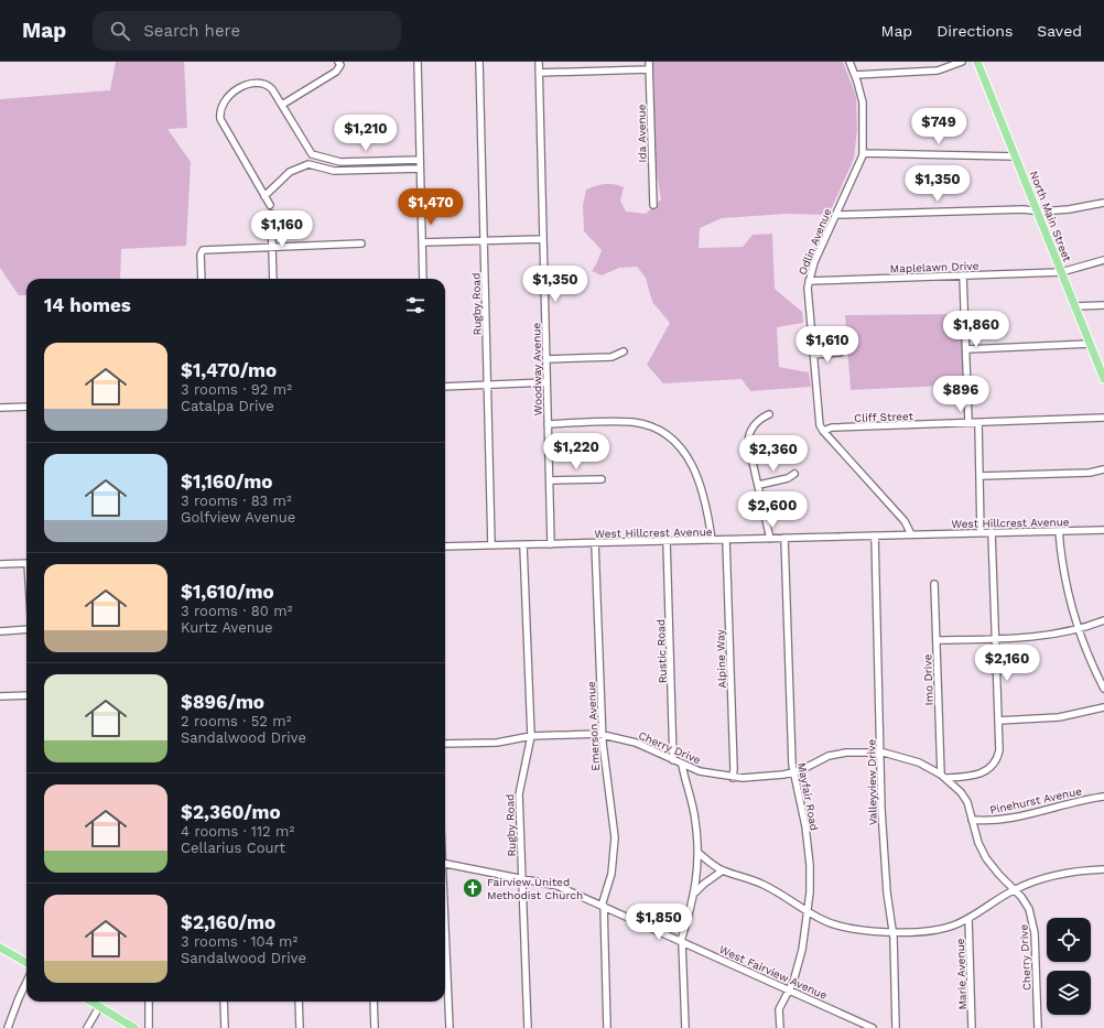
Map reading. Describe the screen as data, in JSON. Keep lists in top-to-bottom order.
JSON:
{
  "streets": {
    "main road": ["North Main Street"],
    "street": [
      "Ida Avenue",
      "Odlin Avenue",
      "Maplelawn Drive",
      "Rugby Road",
      "Woodway Avenue",
      "Cliff Street",
      "West Hillcrest Avenue",
      "Rustic Road",
      "Alpine Way",
      "Imo Drive",
      "Emerson Avenue",
      "Cherry Drive",
      "Valleyview Drive",
      "Mayfair Road",
      "Pinehurst Avenue",
      "West Fairview Avenue",
      "Marie Avenue"
    ]
  },
  "crossings": [
    ["North Main Street", "Maplelawn Drive"],
    ["Odlin Avenue", "Maplelawn Drive"],
    ["Odlin Avenue", "Cliff Street"],
    ["Odlin Avenue", "West Hillcrest Avenue"],
    ["Rugby Road", "West Hillcrest Avenue"],
    ["Rugby Road", "Cherry Drive"],
    ["Rugby Road", "West Fairview Avenue"],
    ["Woodway Avenue", "West Hillcrest Avenue"],
    ["West Hillcrest Avenue", "Rustic Road"],
    ["West Hillcrest Avenue", "Alpine Way"],
    ["West Hillcrest Avenue", "Emerson Avenue"],
    ["West Hillcrest Avenue", "Valleyview Drive"],
    ["West Hillcrest Avenue", "Mayfair Road"],
    ["Rustic Road", "Cherry Drive"],
    ["Alpine Way", "Cherry Drive"],
    ["Imo Drive", "Cherry Drive"],
    ["Emerson Avenue", "Cherry Drive"],
    ["Emerson Avenue", "West Fairview Avenue"],
    ["Cherry Drive", "Valleyview Drive"],
    ["Cherry Drive", "Mayfair Road"],
    ["Cherry Drive", "Pinehurst Avenue"],
    ["Mayfair Road", "West Fairview Avenue"]
  ],
  "places": {
    "church": ["Fairview United Methodist Church"]
  },
  "page": {
    "header": "Map",
    "search": "Search here",
    "nav": ["Map", "Directions", "Saved"],
    "price": [
      "$749",
      "$1,210",
      "$1,350",
      "$1,470",
      "$1,160",
      "$1,350",
      "$1,860",
      "$1,610",
      "$896",
      "$1,220",
      "$2,360",
      "$2,600",
      "$2,160",
      "$1,850"
    ],
    "heading": "14 homes",
    "list": [
      {
        "name": "$1,470/mo",
        "note": "3 rooms · 92 m² · Catalpa Drive"
      },
      {
        "name": "$1,160/mo",
        "note": "3 rooms · 83 m² · Golfview Avenue"
      },
      {
        "name": "$1,610/mo",
        "note": "3 rooms · 80 m² · Kurtz Avenue"
      },
      {
        "name": "$896/mo",
        "note": "2 rooms · 52 m² · Sandalwood Drive"
      },
      {
        "name": "$2,360/mo",
        "note": "4 rooms · 112 m² · Cellarius Court"
      },
      {
        "name": "$2,160/mo",
        "note": "3 rooms · 104 m² · Sandalwood Drive"
      }
    ]
  }
}
